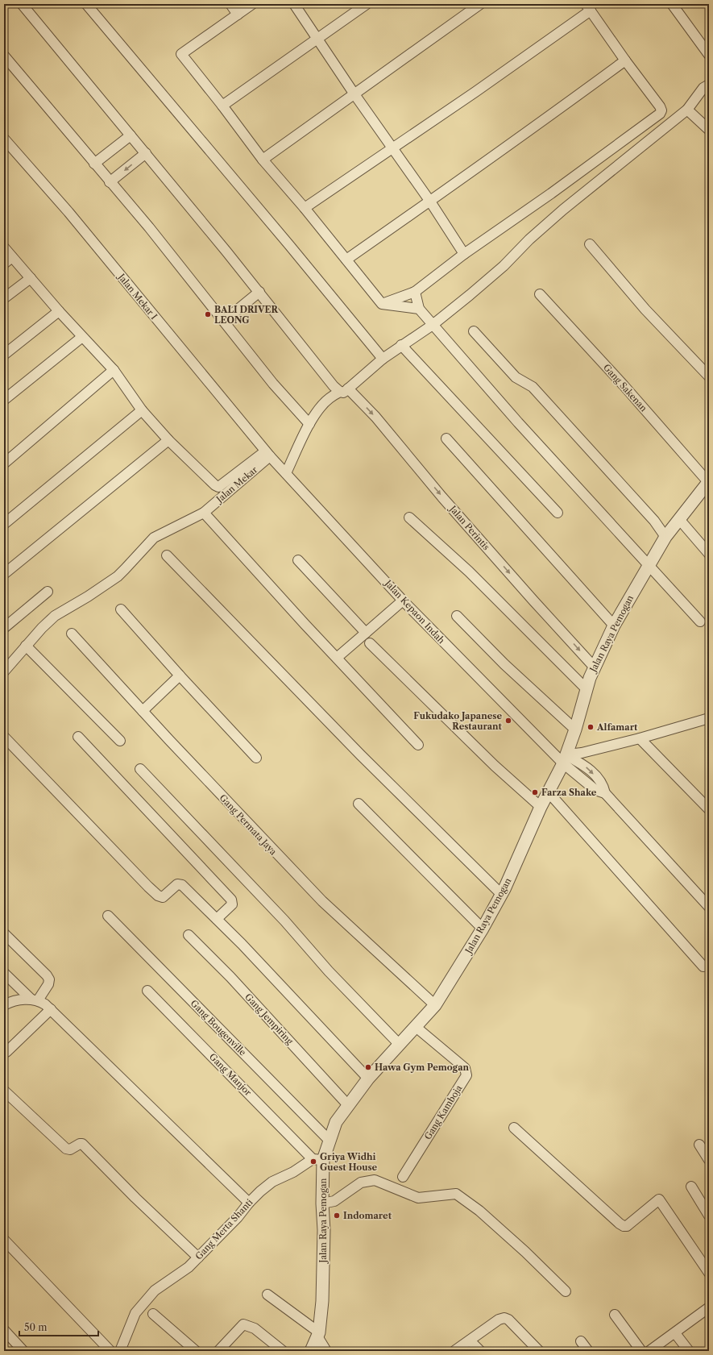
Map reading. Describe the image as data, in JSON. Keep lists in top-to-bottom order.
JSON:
{
  "streets": {
    "street": [
      "Jalan Mekar I",
      "Gang Sakenan",
      "Jalan Mekar",
      "Jalan Perintis",
      "Jalan Kepaon Indah",
      "Jalan Raya Pemogan",
      "Gang Permata Jaya",
      "Gang Jempiring",
      "Gang Bougenville",
      "Gang Manjor",
      "Gang Kamboja",
      "Gang Merta Shanti"
    ]
  },
  "crossings": [
    ["Jalan Mekar I", "Jalan Mekar"],
    ["Jalan Mekar I", "Jalan Kepaon Indah"],
    ["Gang Sakenan", "Jalan Raya Pemogan"],
    ["Jalan Mekar", "Jalan Kepaon Indah"],
    ["Jalan Perintis", "Jalan Raya Pemogan"],
    ["Jalan Kepaon Indah", "Jalan Raya Pemogan"],
    ["Jalan Raya Pemogan", "Gang Permata Jaya"],
    ["Jalan Raya Pemogan", "Gang Jempiring"],
    ["Jalan Raya Pemogan", "Gang Bougenville"],
    ["Jalan Raya Pemogan", "Gang Manjor"],
    ["Jalan Raya Pemogan", "Gang Kamboja"],
    ["Jalan Raya Pemogan", "Gang Merta Shanti"],
    ["Gang Manjor", "Gang Merta Shanti"]
  ],
  "places": [
    "BALI DRIVER LEONG",
    "Fukudako Japanese Restaurant",
    "Alfamart",
    "Farza Shake",
    "Hawa Gym Pemogan",
    "Griya Widhi Guest House",
    "Indomaret"
  ],
  "scale_bar": "50 m"
}
